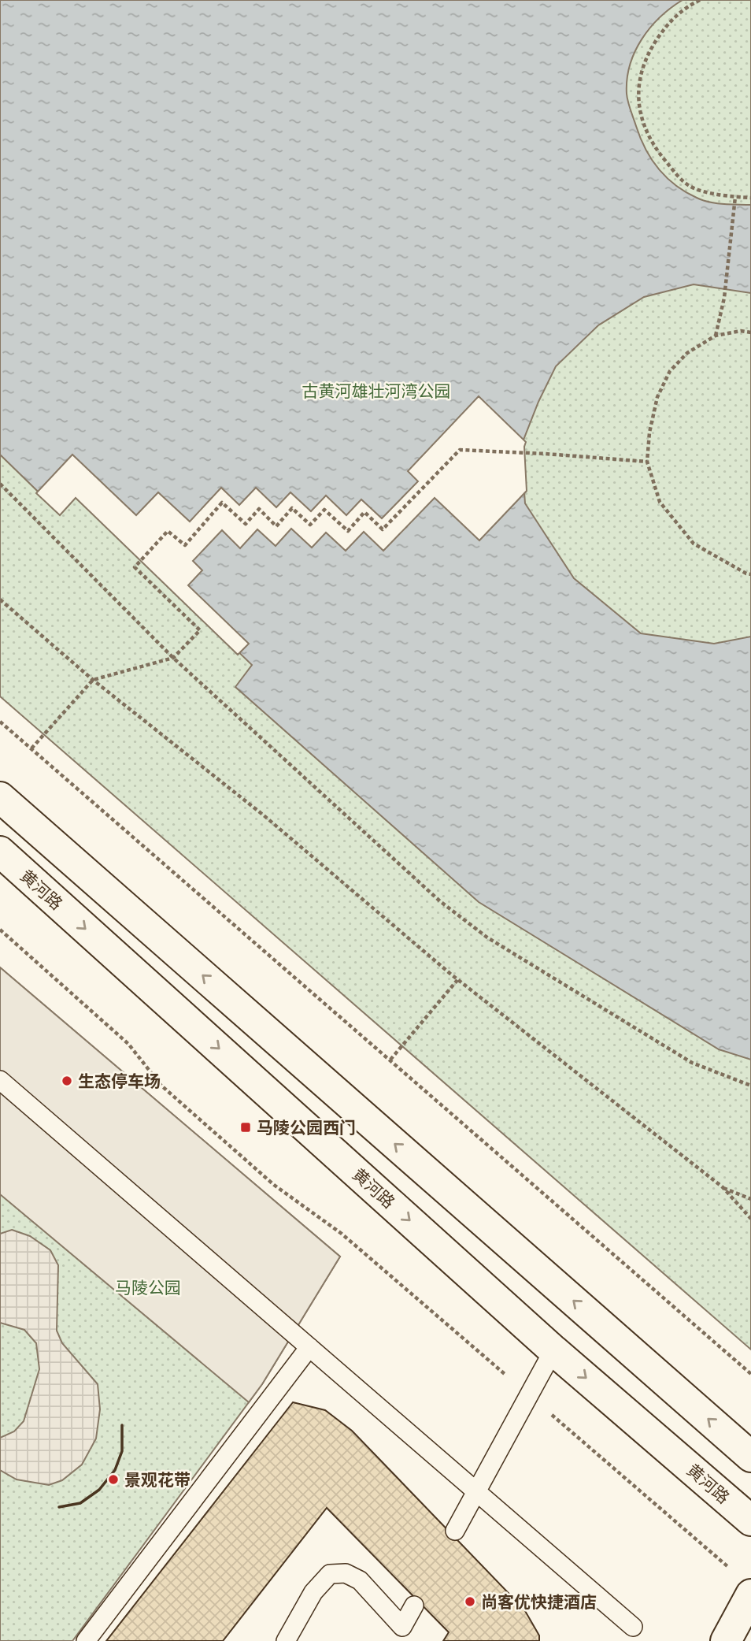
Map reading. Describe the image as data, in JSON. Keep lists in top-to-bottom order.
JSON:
{
  "streets": {
    "main road": ["黄河路"]
  },
  "parks": ["古黄河雄壮河湾公园", "马陵公园"],
  "places": {
    "other": ["生态停车场", "景观花带", "尚客优快捷酒店"],
    "transit": ["马陵公园西门"]
  }
}
